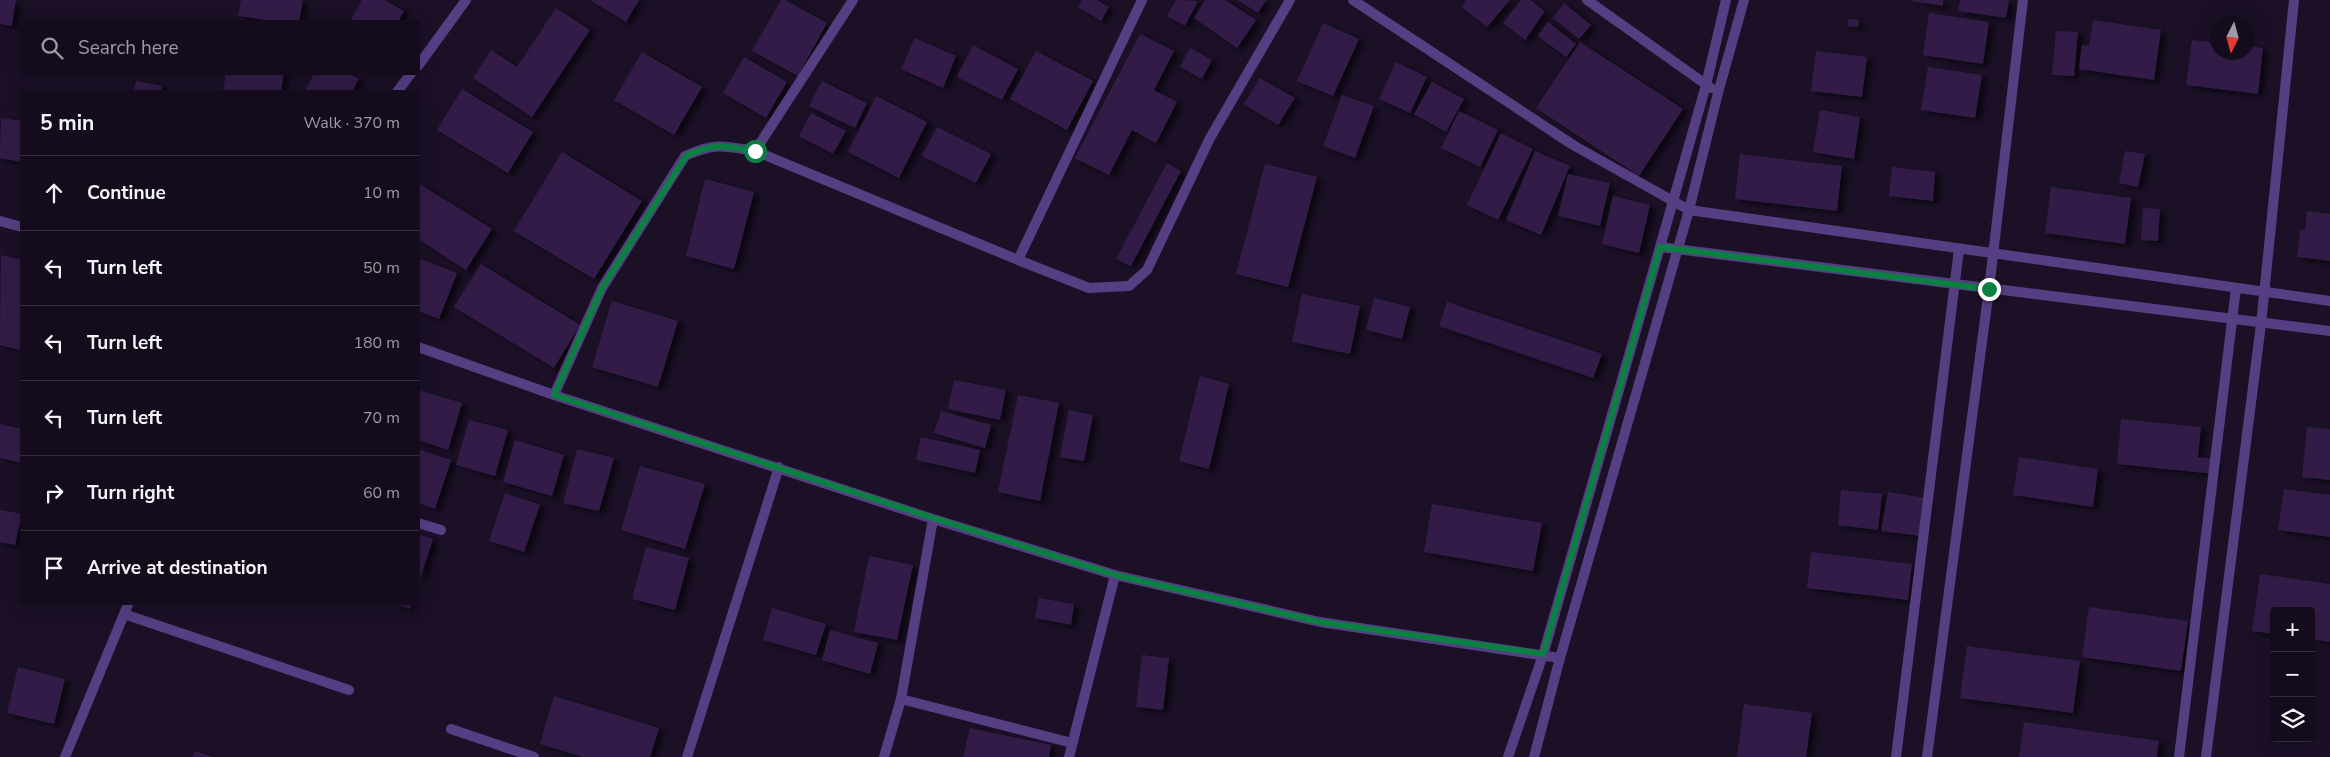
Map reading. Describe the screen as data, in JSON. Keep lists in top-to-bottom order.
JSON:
{
  "north": "bottom",
  "page": {
    "search": "Search here",
    "heading": ["5 min", "Walk · 370 m"],
    "list": [
      ["Continue", "10 m"],
      ["Turn left", "50 m"],
      ["Turn left", "180 m"],
      ["Turn left", "70 m"],
      ["Turn right", "60 m"],
      "Arrive at destination"
    ],
    "map_buttons": ["+", "−"]
  }
}
